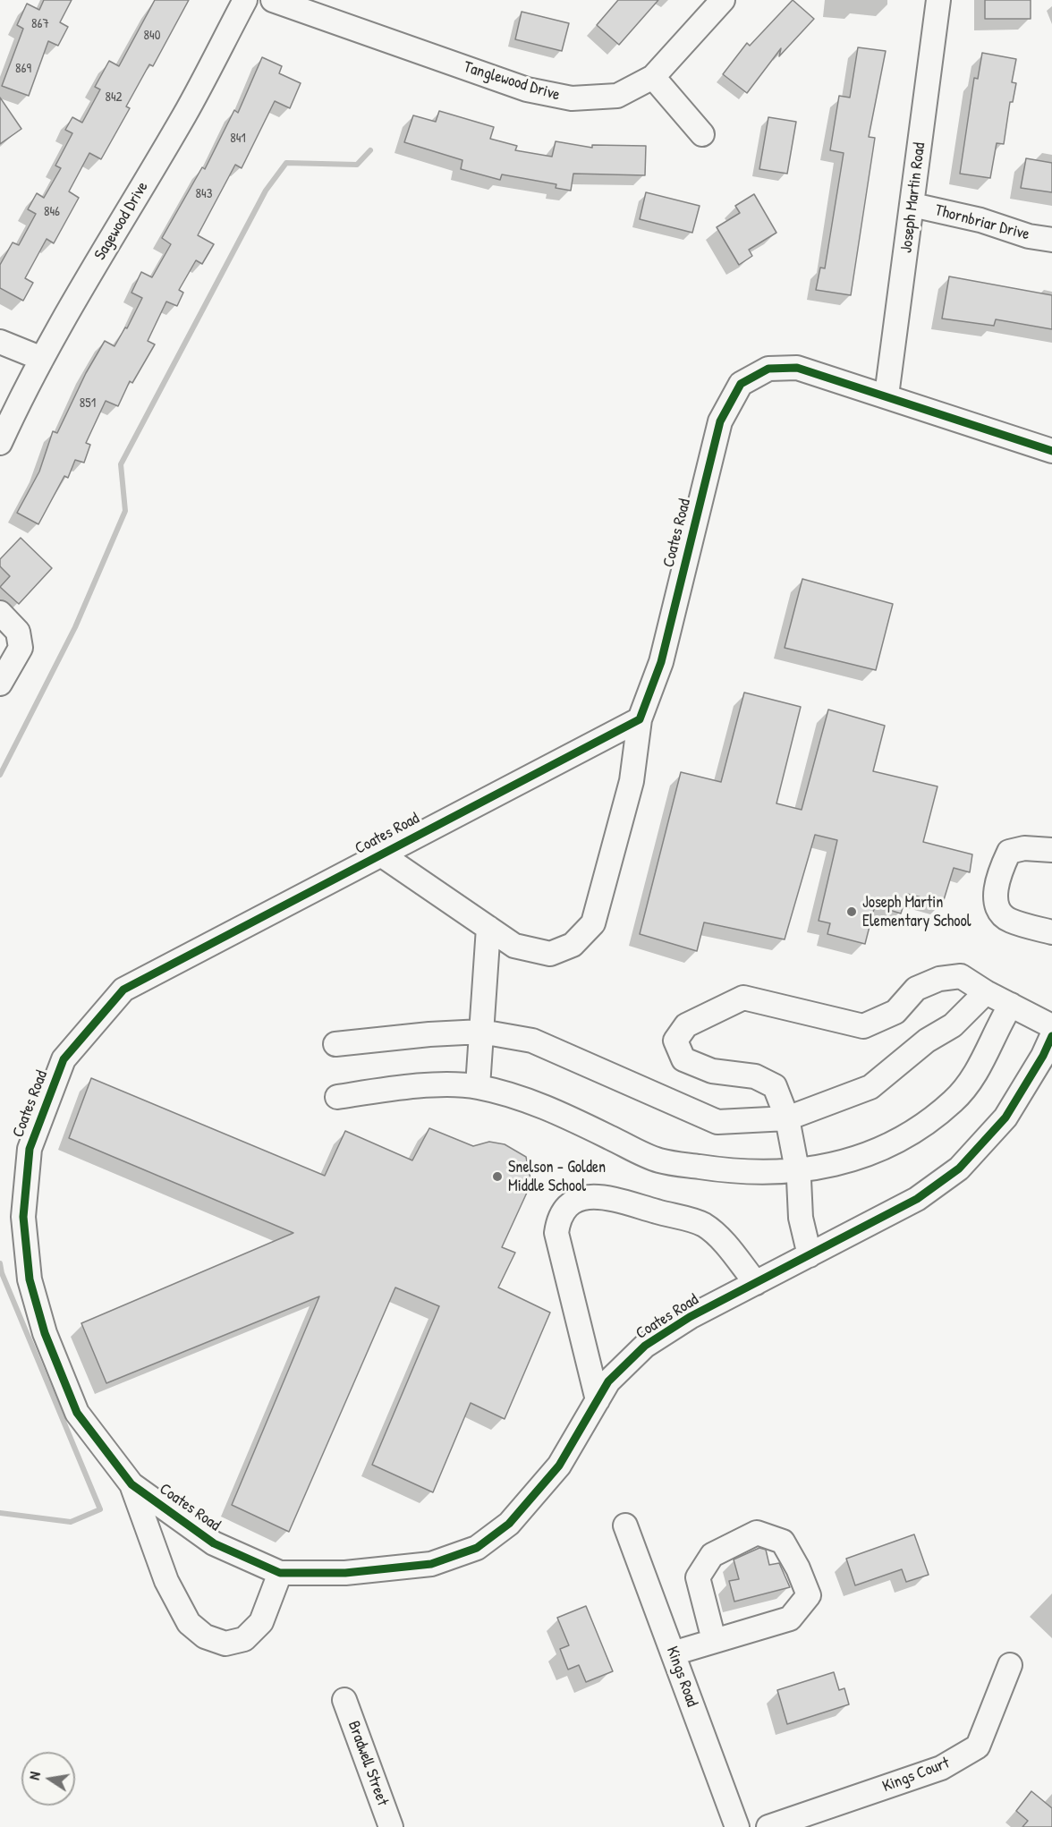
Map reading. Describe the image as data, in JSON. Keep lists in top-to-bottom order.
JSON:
{
  "streets": {
    "street": [
      "Tanglewood Drive",
      "Joseph Martin Road",
      "Sagewood Drive",
      "Thornbriar Drive",
      "Coates Road",
      "Kings Road",
      "Bradwell Street",
      "Kings Court"
    ]
  },
  "crossings": [
    ["Joseph Martin Road", "Thornbriar Drive"],
    ["Joseph Martin Road", "Coates Road"]
  ],
  "places": ["Joseph Martin Elementary School", "Snelson - Golden Middle School"],
  "house_numbers": [
    "867",
    "840",
    "869",
    "842",
    "841",
    "843",
    "846",
    "851"
  ],
  "north": "left"
}
